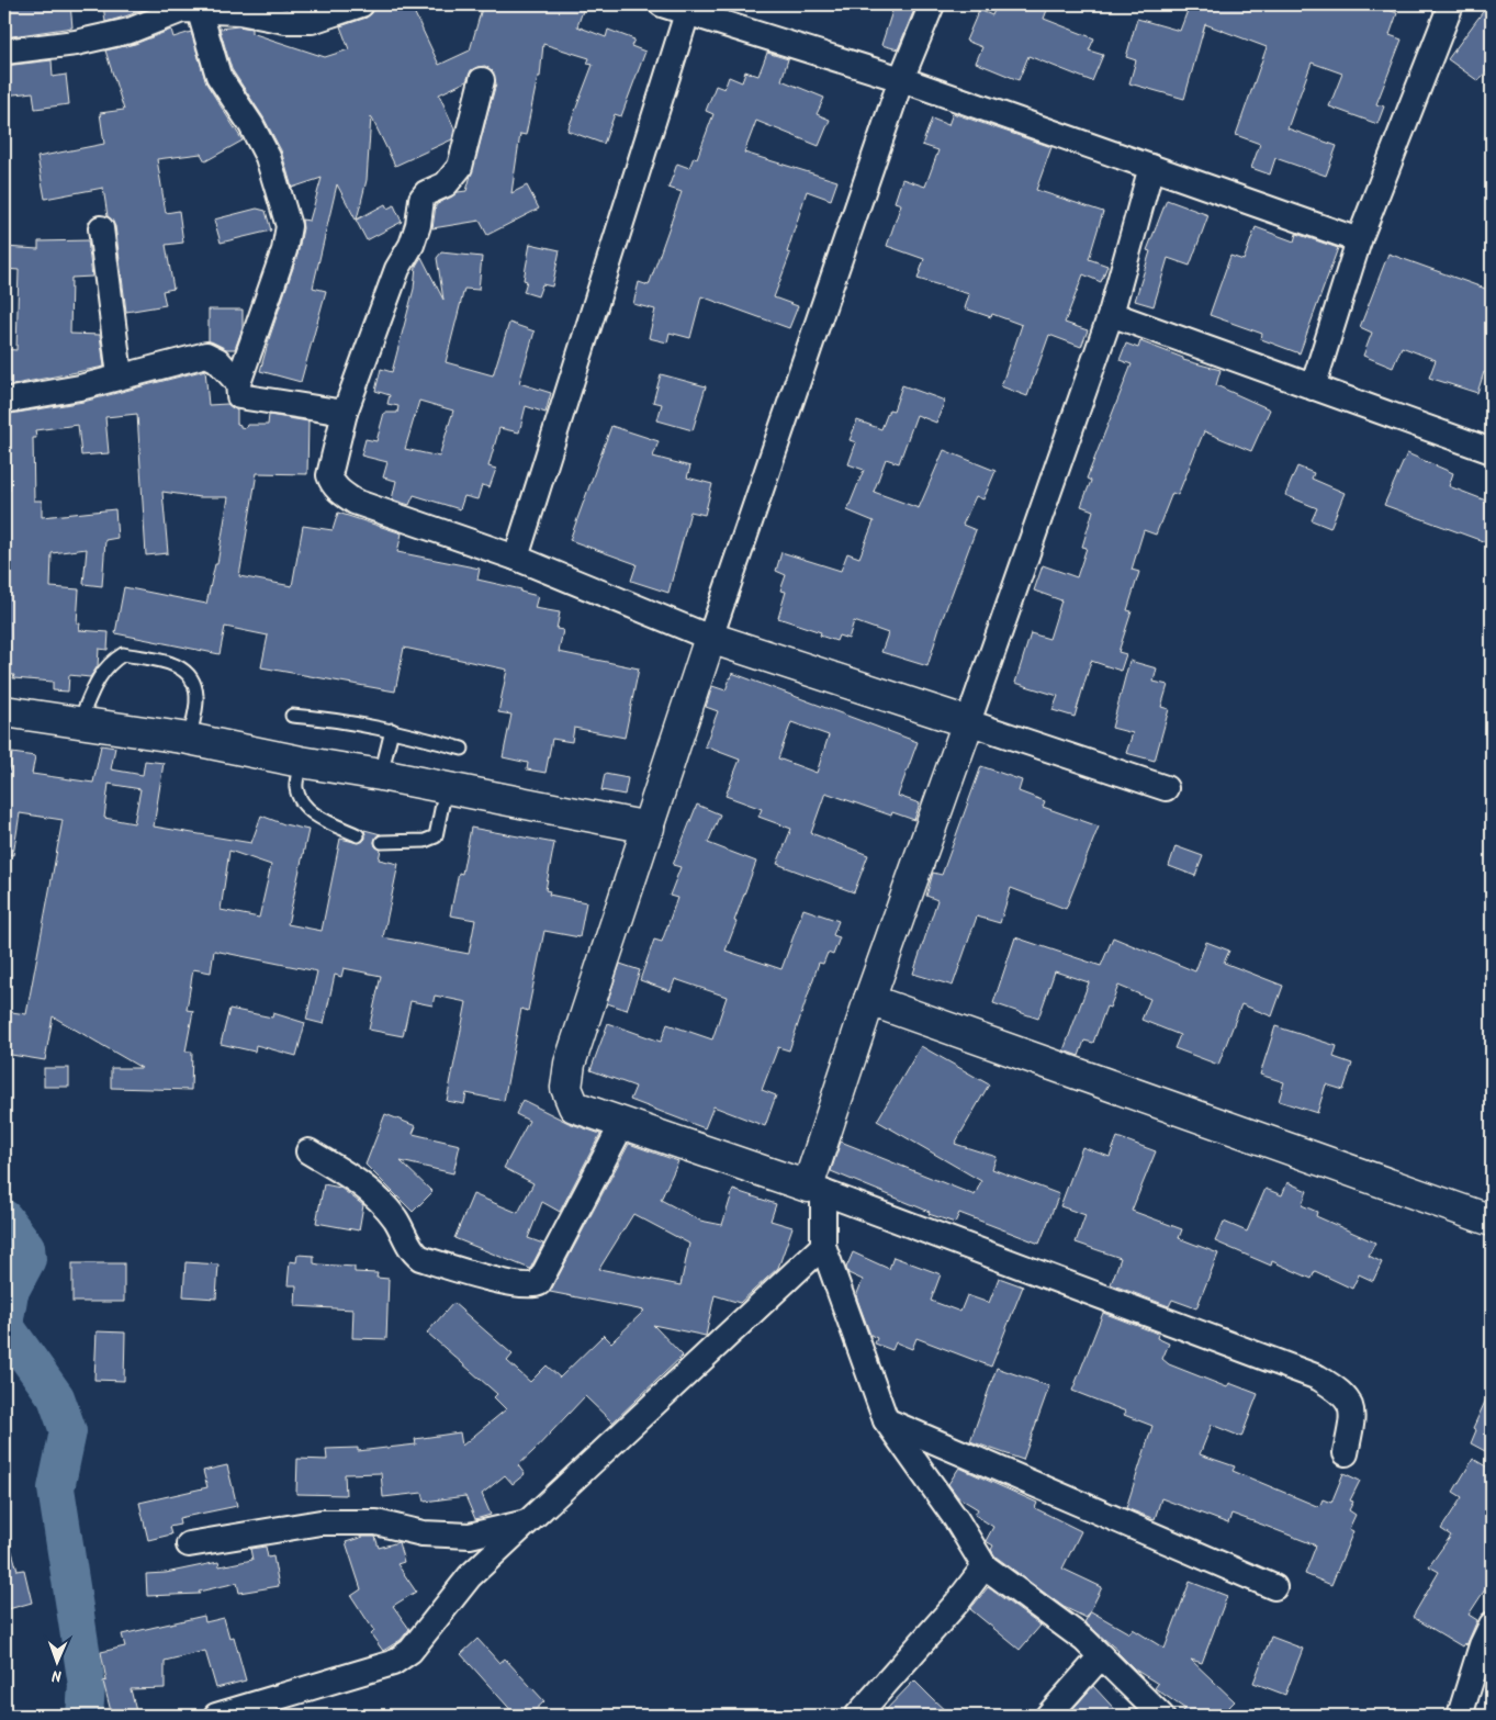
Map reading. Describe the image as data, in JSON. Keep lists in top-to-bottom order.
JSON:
{
  "north": "bottom"
}
